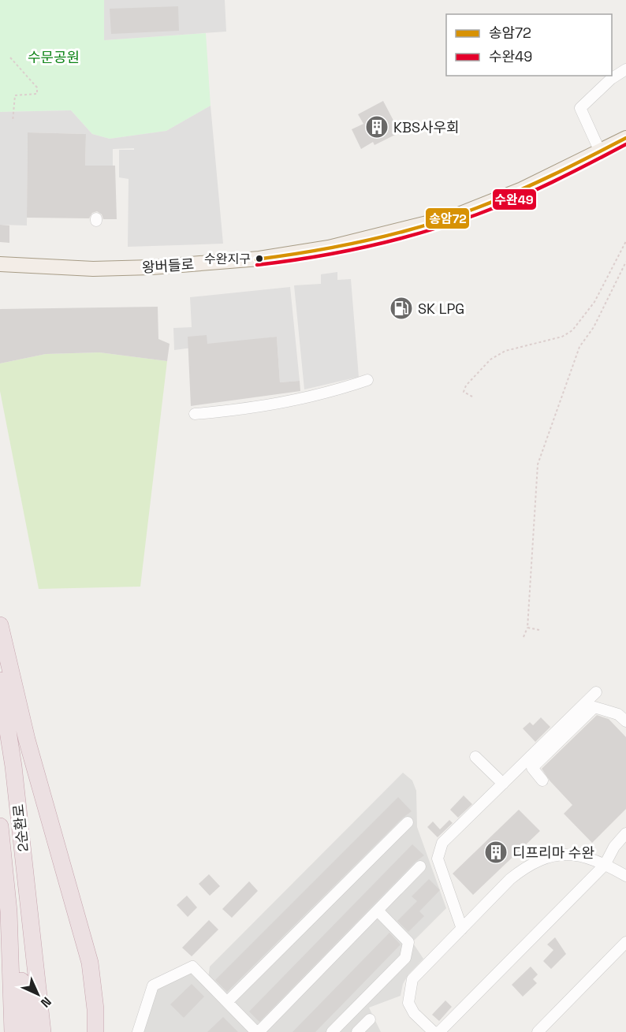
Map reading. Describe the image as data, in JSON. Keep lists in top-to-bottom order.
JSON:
{
  "streets": {
    "highway": ["2순환로"],
    "main road": ["왕버들로"]
  },
  "parks": ["수문공원"],
  "places": {
    "building": ["KBS사우회", "디프리마 수완"],
    "other": ["수완지구"],
    "fuel station": ["SK LPG"]
  },
  "lines": ["transit line 송암72", "transit line 수완49"],
  "legend": ["송암72", "수완49"],
  "north": "bottom right"
}
